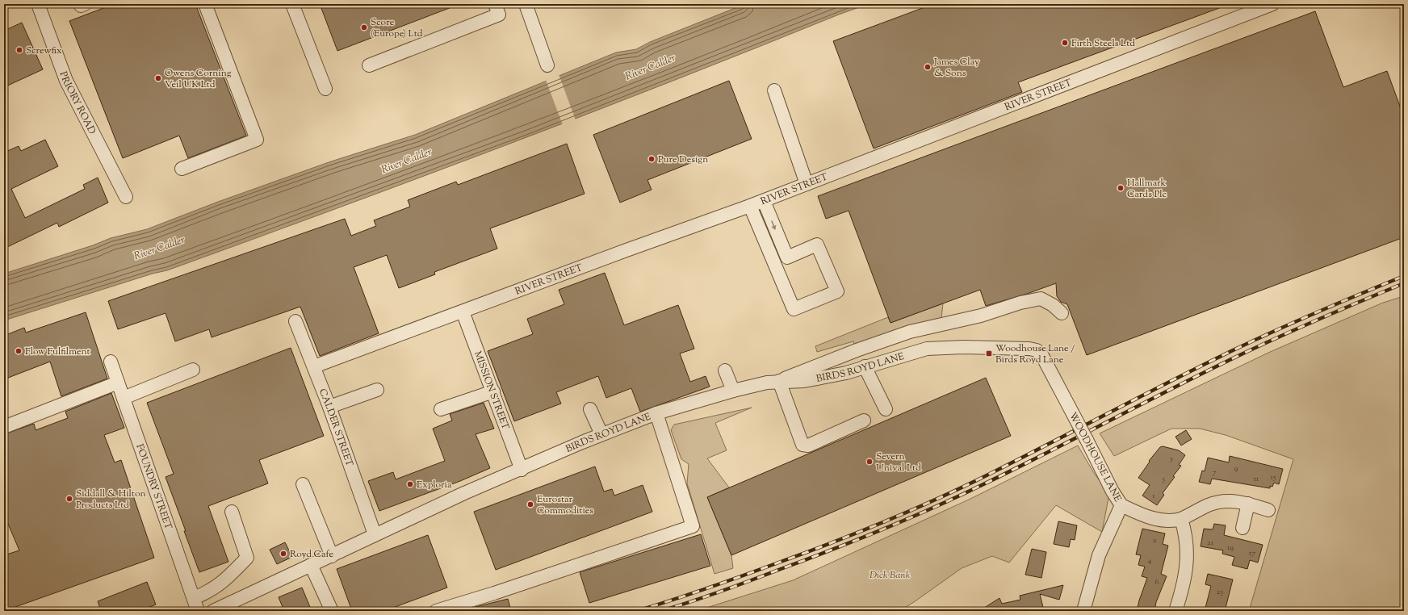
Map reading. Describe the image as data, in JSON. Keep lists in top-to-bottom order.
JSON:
{
  "streets": {
    "street": [
      "RIVER STREET",
      "PRIORY ROAD",
      "BIRDS ROYD LANE",
      "MISSION STREET",
      "CALDER STREET",
      "WOODHOUSE LANE",
      "FOUNDRY STREET"
    ]
  },
  "crossings": [
    ["RIVER STREET", "MISSION STREET"],
    ["RIVER STREET", "CALDER STREET"],
    ["BIRDS ROYD LANE", "MISSION STREET"],
    ["BIRDS ROYD LANE", "CALDER STREET"],
    ["BIRDS ROYD LANE", "WOODHOUSE LANE"]
  ],
  "water": ["River Calder"],
  "parks": ["Dick Bank"],
  "places": {
    "other": [
      "Score (Europe) Ltd",
      "Firth Steels Ltd",
      "Screwfix",
      "James Clay & Sons",
      "Owens Corning Veil UK Ltd",
      "Pure Design",
      "Hallmark Cards Plc",
      "Flow Fulfilment",
      "Severn Unival Ltd",
      "Exploria",
      "Siddall & Hilton Products Ltd",
      "Eurostar Commodities",
      "Royd Cafe"
    ],
    "transit": ["Woodhouse Lane / Birds Royd Lane"]
  },
  "house_numbers": [
    "5",
    "9",
    "7",
    "15",
    "3",
    "11",
    "1",
    "2",
    "21",
    "19",
    "17",
    "4",
    "6",
    "23"
  ]
}
